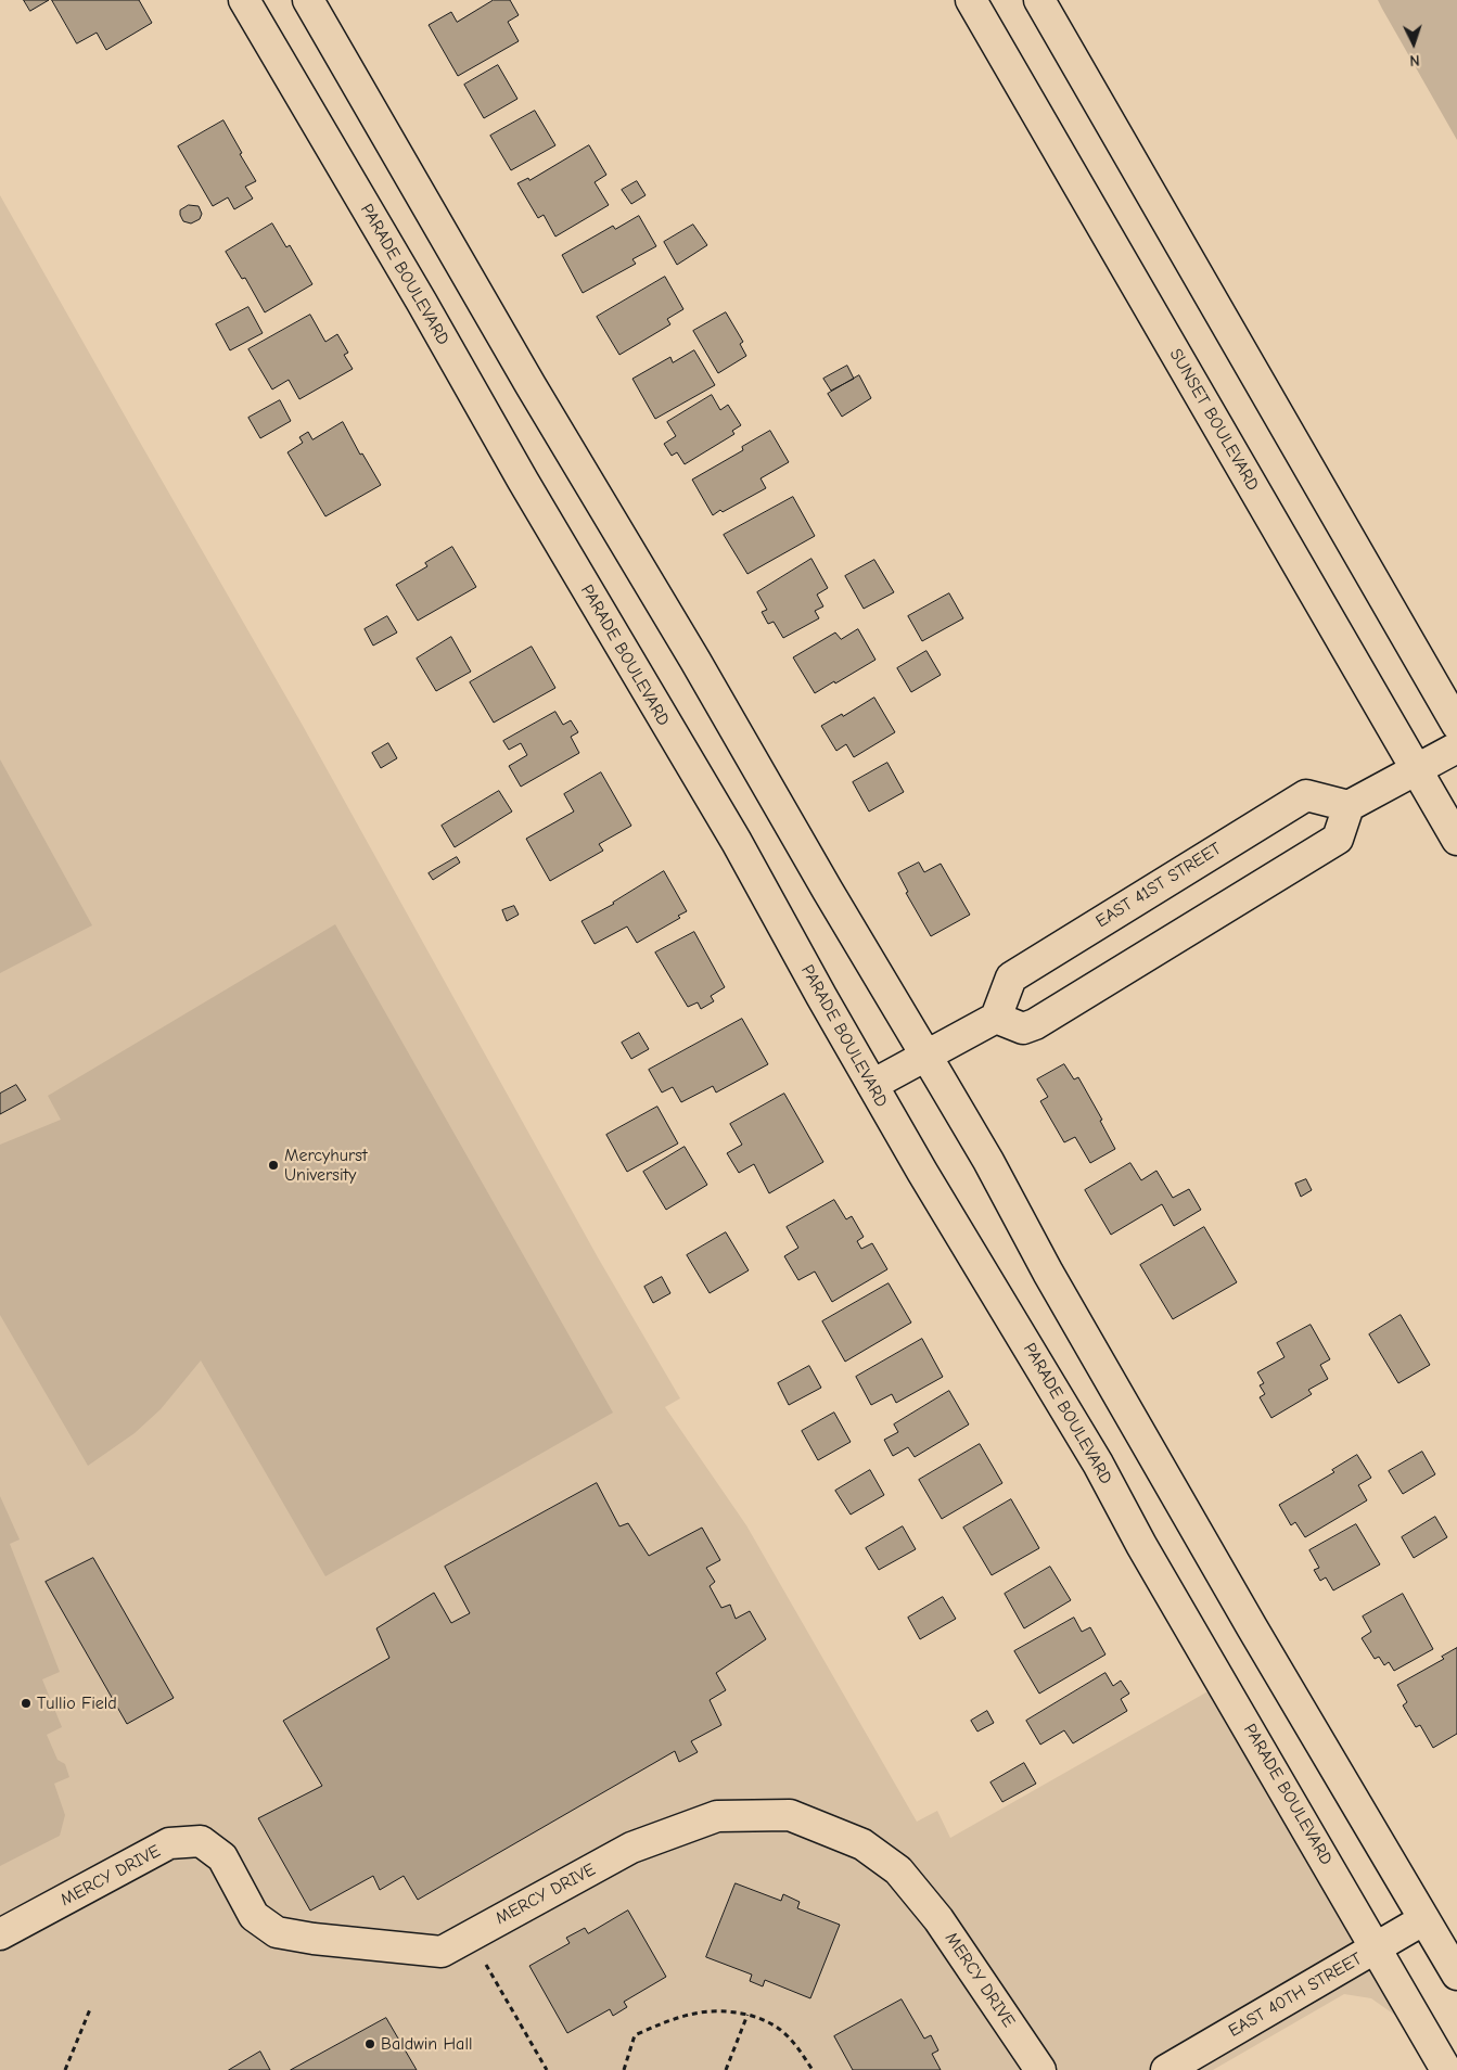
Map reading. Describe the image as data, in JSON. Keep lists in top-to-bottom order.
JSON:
{
  "streets": {
    "street": [
      "PARADE BOULEVARD",
      "SUNSET BOULEVARD",
      "EAST 41ST STREET",
      "MERCY DRIVE",
      "EAST 40TH STREET"
    ]
  },
  "crossings": [
    ["PARADE BOULEVARD", "EAST 40TH STREET"]
  ],
  "places": ["Mercyhurst University", "Tullio Field", "Baldwin Hall"],
  "north": "bottom"
}
